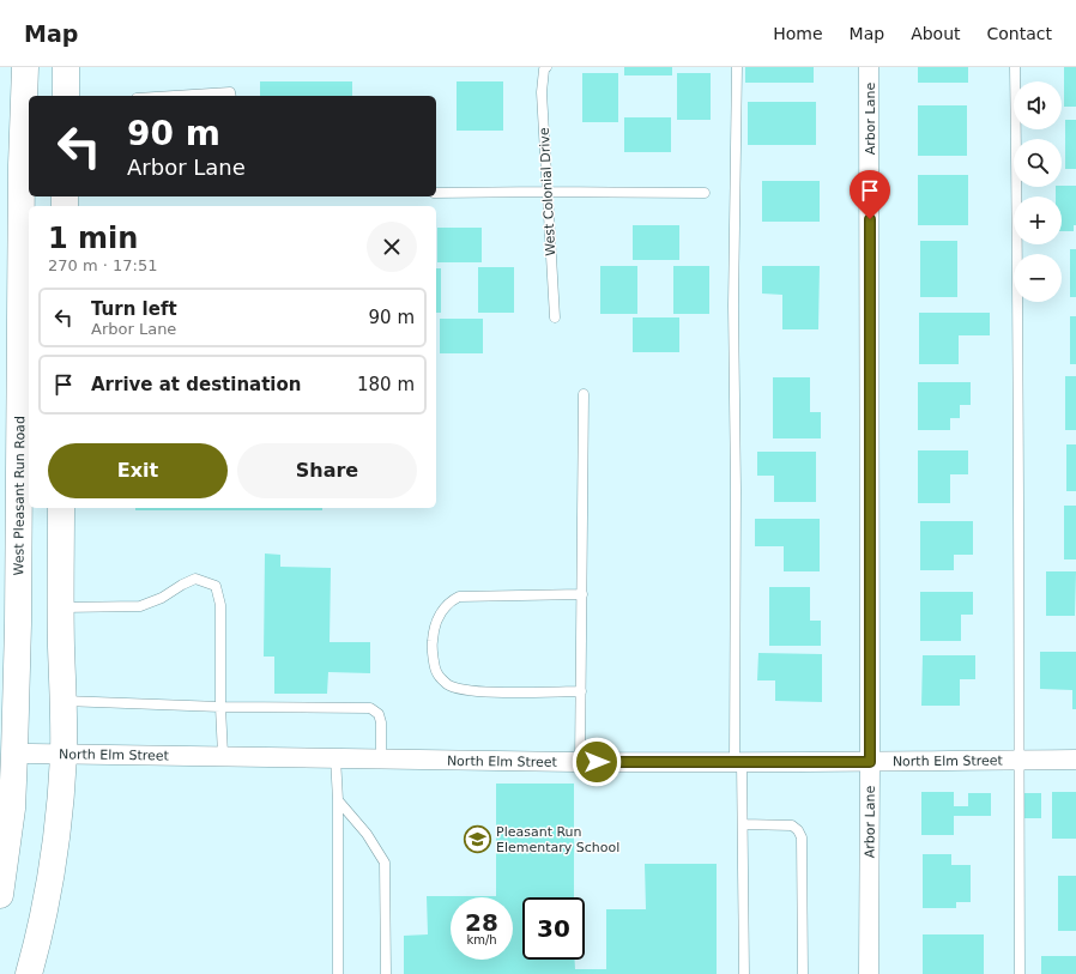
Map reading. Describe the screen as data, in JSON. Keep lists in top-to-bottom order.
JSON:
{
  "streets": {
    "main road": ["West Pleasant Run Road"],
    "street": ["Arbor Lane", "North Elm Street"],
    "lane": ["West Colonial Drive"]
  },
  "crossings": [
    ["Arbor Lane", "North Elm Street"],
    ["West Pleasant Run Road", "North Elm Street"]
  ],
  "places": {
    "school or university": ["Pleasant Run Elementary School"]
  },
  "page": {
    "header": "Map",
    "nav": [
      "Home",
      "Map",
      "About",
      "Contact"
    ],
    "map_buttons": ["+", "−"],
    "turn": ["90 m", "Arbor Lane"],
    "heading": ["1 min", "270 m · 17:51"],
    "list": [
      {
        "name": "Turn left",
        "note": "Arbor Lane",
        "value": "90 m"
      },
      {
        "name": "Arrive at destination",
        "value": "180 m"
      }
    ],
    "buttons": ["Exit", "Share"],
    "speed": "28 km/h",
    "limit": "30"
  }
}
